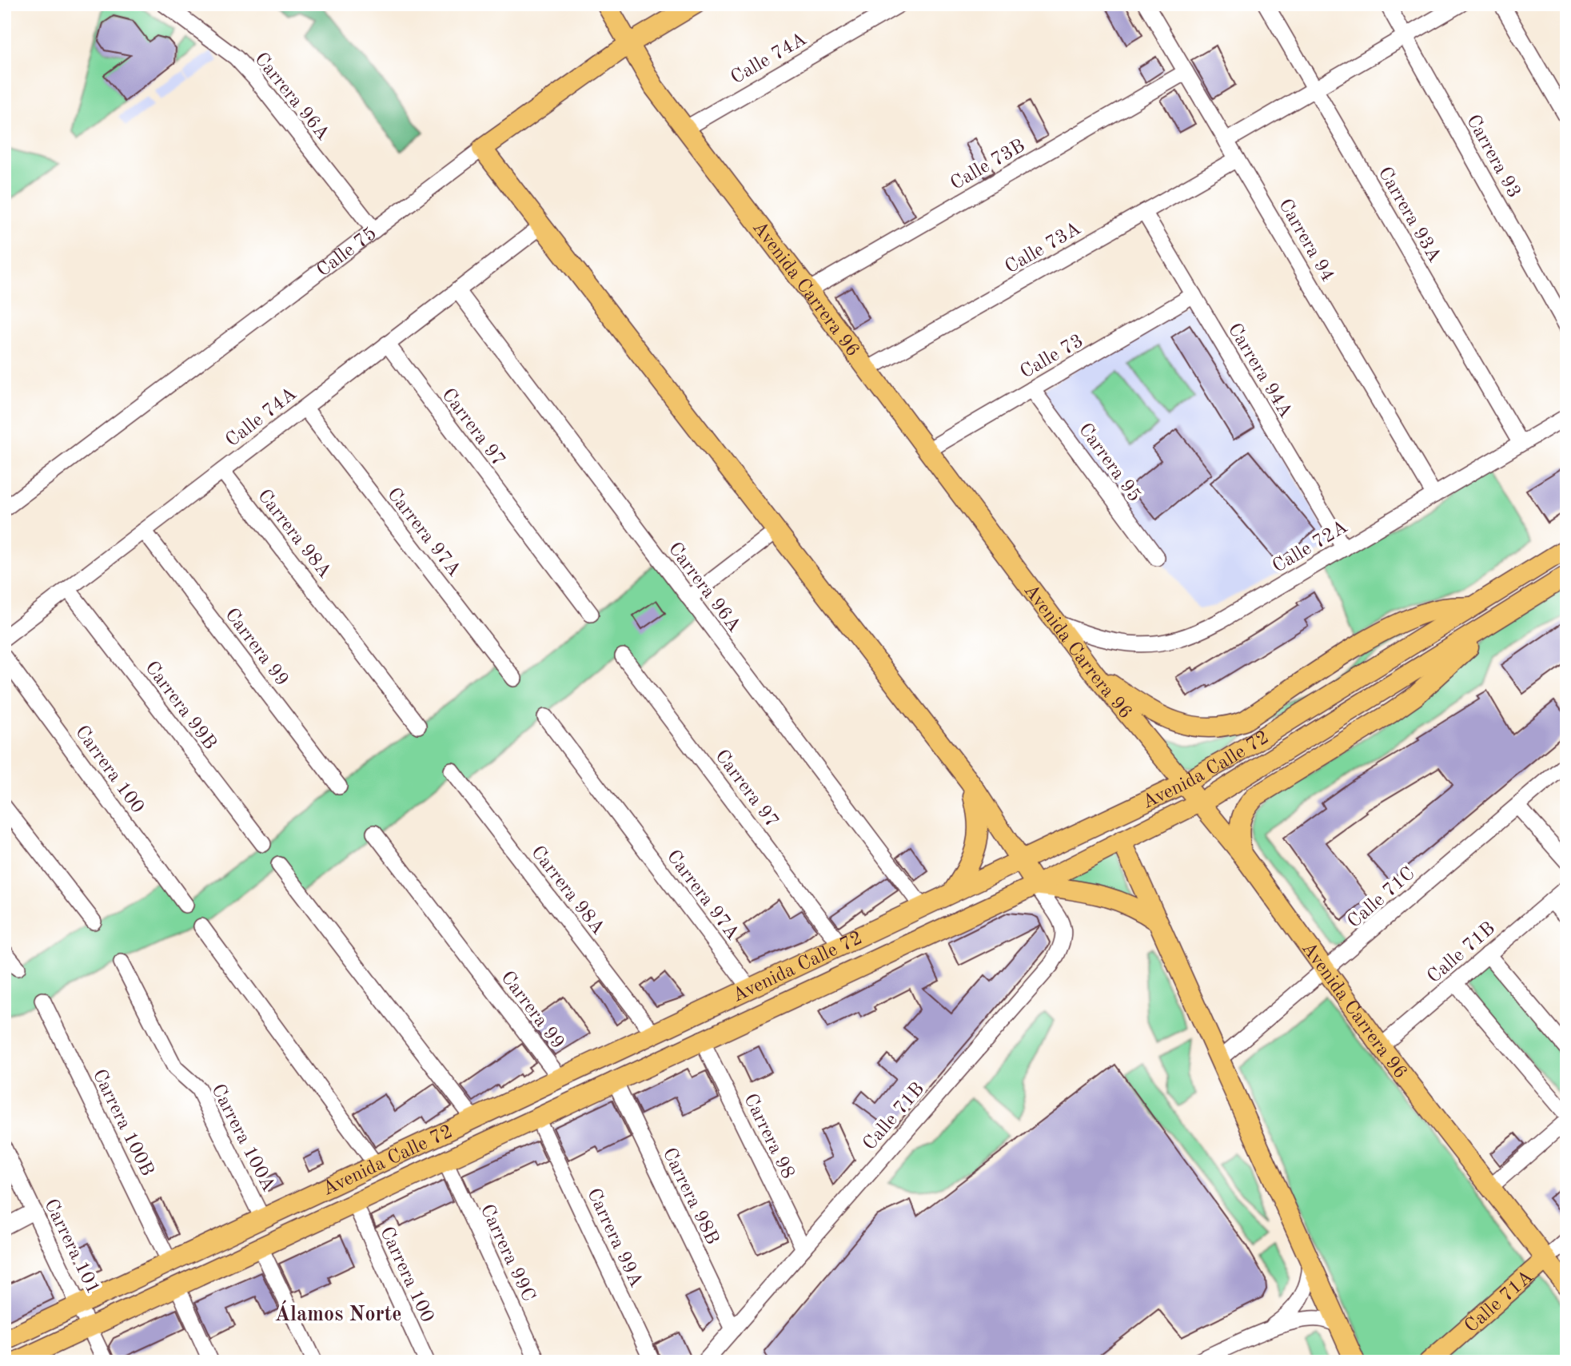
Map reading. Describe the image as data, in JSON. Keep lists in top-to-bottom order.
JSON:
{
  "streets": {
    "main road": [
      "Calle 75",
      "Avenida Carrera 96",
      "Avenida Calle 72",
      "Calle 71A"
    ],
    "street": [
      "Calle 74A",
      "Carrera 96A",
      "Carrera 93",
      "Calle 73B",
      "Carrera 93A",
      "Carrera 94",
      "Calle 73A",
      "Calle 73",
      "Carrera 94A",
      "Carrera 97",
      "Carrera 95",
      "Carrera 97A",
      "Carrera 98A",
      "Calle 72A",
      "Carrera 99",
      "Carrera 99B",
      "Carrera 100",
      "Calle 71C",
      "Calle 71B",
      "Carrera 100B",
      "Carrera 98",
      "Carrera 100A",
      "Carrera 98B",
      "Carrera 99A",
      "Carrera 101",
      "Carrera 99C"
    ]
  },
  "crossings": [
    ["Calle 74A", "Carrera 96A"],
    ["Calle 74A", "Avenida Carrera 96"],
    ["Calle 74A", "Carrera 97"],
    ["Calle 74A", "Carrera 97A"],
    ["Calle 74A", "Carrera 98A"],
    ["Calle 74A", "Carrera 99"],
    ["Calle 74A", "Carrera 99B"],
    ["Carrera 96A", "Calle 75"],
    ["Carrera 96A", "Avenida Calle 72"],
    ["Calle 73B", "Carrera 94"],
    ["Calle 73B", "Avenida Carrera 96"],
    ["Carrera 93A", "Calle 72A"],
    ["Carrera 94", "Calle 73A"],
    ["Carrera 94", "Calle 72A"],
    ["Calle 73A", "Avenida Carrera 96"],
    ["Calle 73A", "Carrera 94A"],
    ["Calle 75", "Avenida Carrera 96"],
    ["Avenida Carrera 96", "Calle 73"],
    ["Avenida Carrera 96", "Calle 72A"],
    ["Avenida Carrera 96", "Avenida Calle 72"],
    ["Avenida Carrera 96", "Calle 71C"],
    ["Avenida Carrera 96", "Calle 71B"],
    ["Avenida Carrera 96", "Calle 71A"],
    ["Calle 73", "Carrera 94A"],
    ["Calle 73", "Carrera 95"],
    ["Carrera 94A", "Calle 72A"],
    ["Carrera 97", "Avenida Calle 72"],
    ["Carrera 97A", "Avenida Calle 72"],
    ["Carrera 98A", "Avenida Calle 72"],
    ["Carrera 99", "Avenida Calle 72"],
    ["Avenida Calle 72", "Carrera 100"],
    ["Avenida Calle 72", "Calle 71B"],
    ["Avenida Calle 72", "Carrera 100B"],
    ["Avenida Calle 72", "Carrera 98"],
    ["Avenida Calle 72", "Carrera 100A"],
    ["Avenida Calle 72", "Carrera 98B"],
    ["Avenida Calle 72", "Carrera 101"],
    ["Avenida Calle 72", "Carrera 99C"],
    ["Calle 71B", "Carrera 98"],
    ["Calle 71B", "Carrera 98B"]
  ],
  "districts": ["Álamos Norte"]
}
